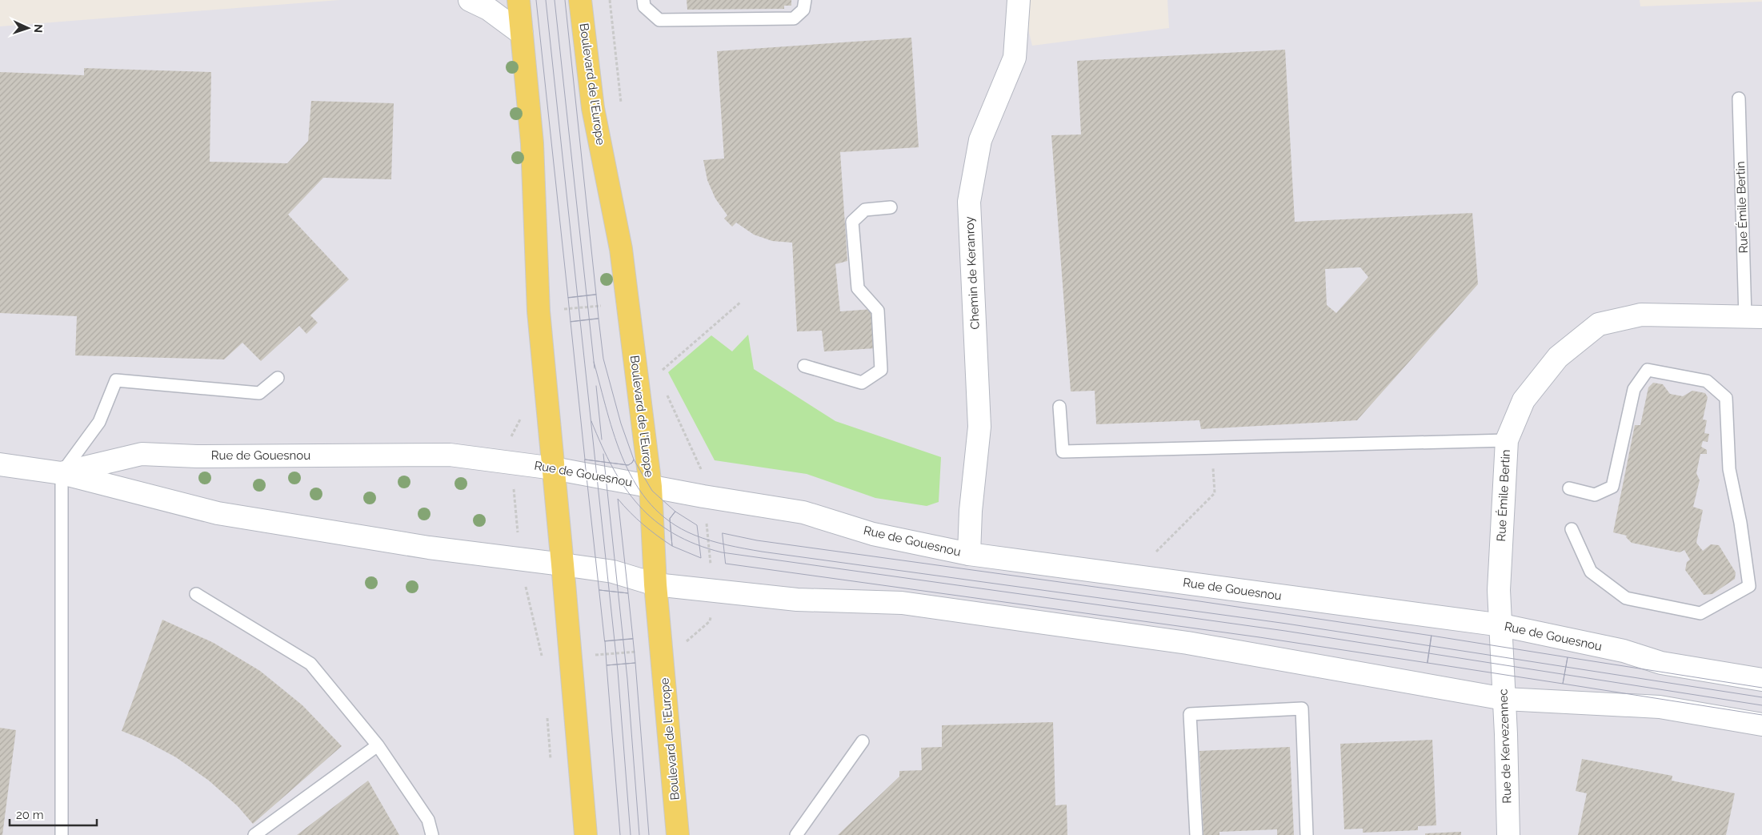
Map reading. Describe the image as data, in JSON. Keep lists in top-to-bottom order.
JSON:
{
  "streets": {
    "main road": [
      "Boulevard de l'Europe",
      "Rue Émile Bertin",
      "Chemin de Keranroy",
      "Rue de Gouesnou",
      "Rue de Kervezennec"
    ]
  },
  "crossings": [
    ["Boulevard de l'Europe", "Rue de Gouesnou"],
    ["Rue Émile Bertin", "Rue de Gouesnou"],
    ["Rue Émile Bertin", "Rue de Kervezennec"],
    ["Chemin de Keranroy", "Rue de Gouesnou"],
    ["Rue de Gouesnou", "Rue de Kervezennec"]
  ],
  "scale_bar": "20 m",
  "north": "right"
}
